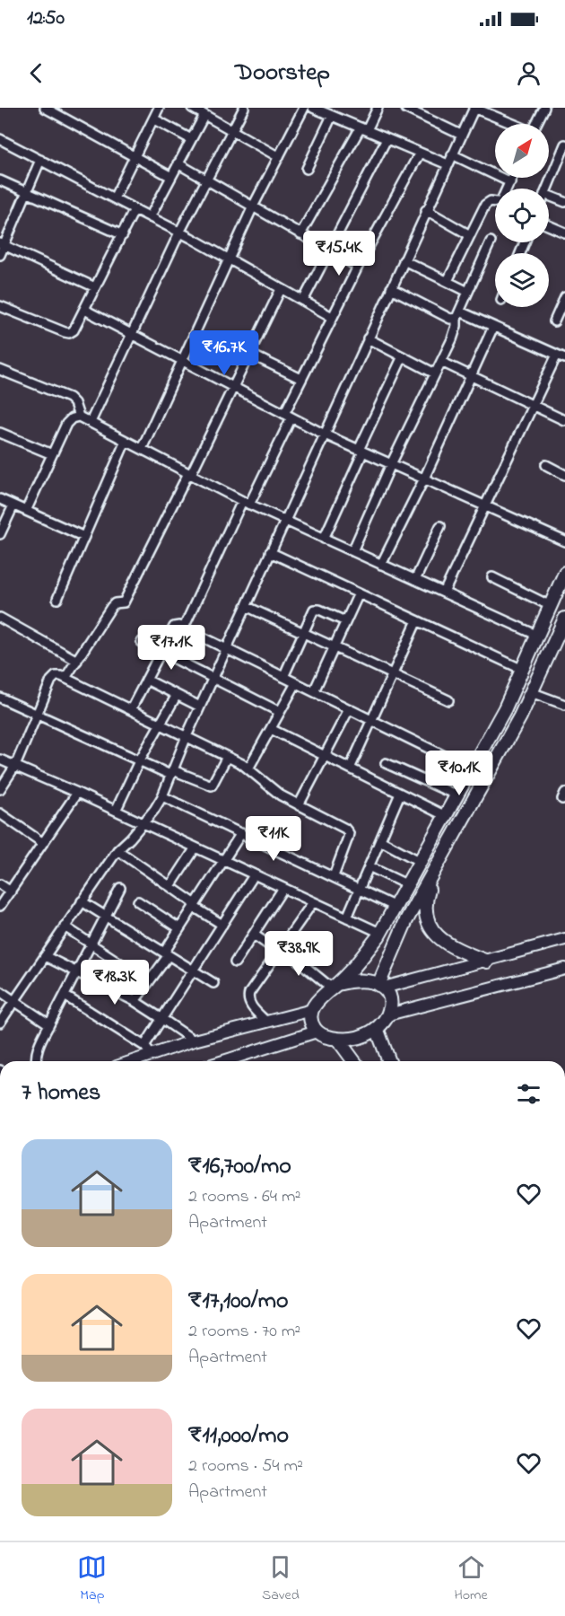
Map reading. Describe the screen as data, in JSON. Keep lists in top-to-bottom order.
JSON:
{
  "north": "top right",
  "page": {
    "status": "12:50",
    "header": "Doorstep",
    "price": [
      "₹15.4K",
      "₹16.7K",
      "₹17.1K",
      "₹10.1K",
      "₹11K",
      "₹38.9K",
      "₹18.3K"
    ],
    "heading": "7 homes",
    "list": [
      {
        "name": "₹16,700/mo",
        "note": "2 rooms · 64 m² · Apartment"
      },
      {
        "name": "₹17,100/mo",
        "note": "2 rooms · 70 m² · Apartment"
      },
      {
        "name": "₹11,000/mo",
        "note": "2 rooms · 54 m² · Apartment"
      }
    ],
    "tabs": ["Map", "Saved", "Home"]
  }
}
